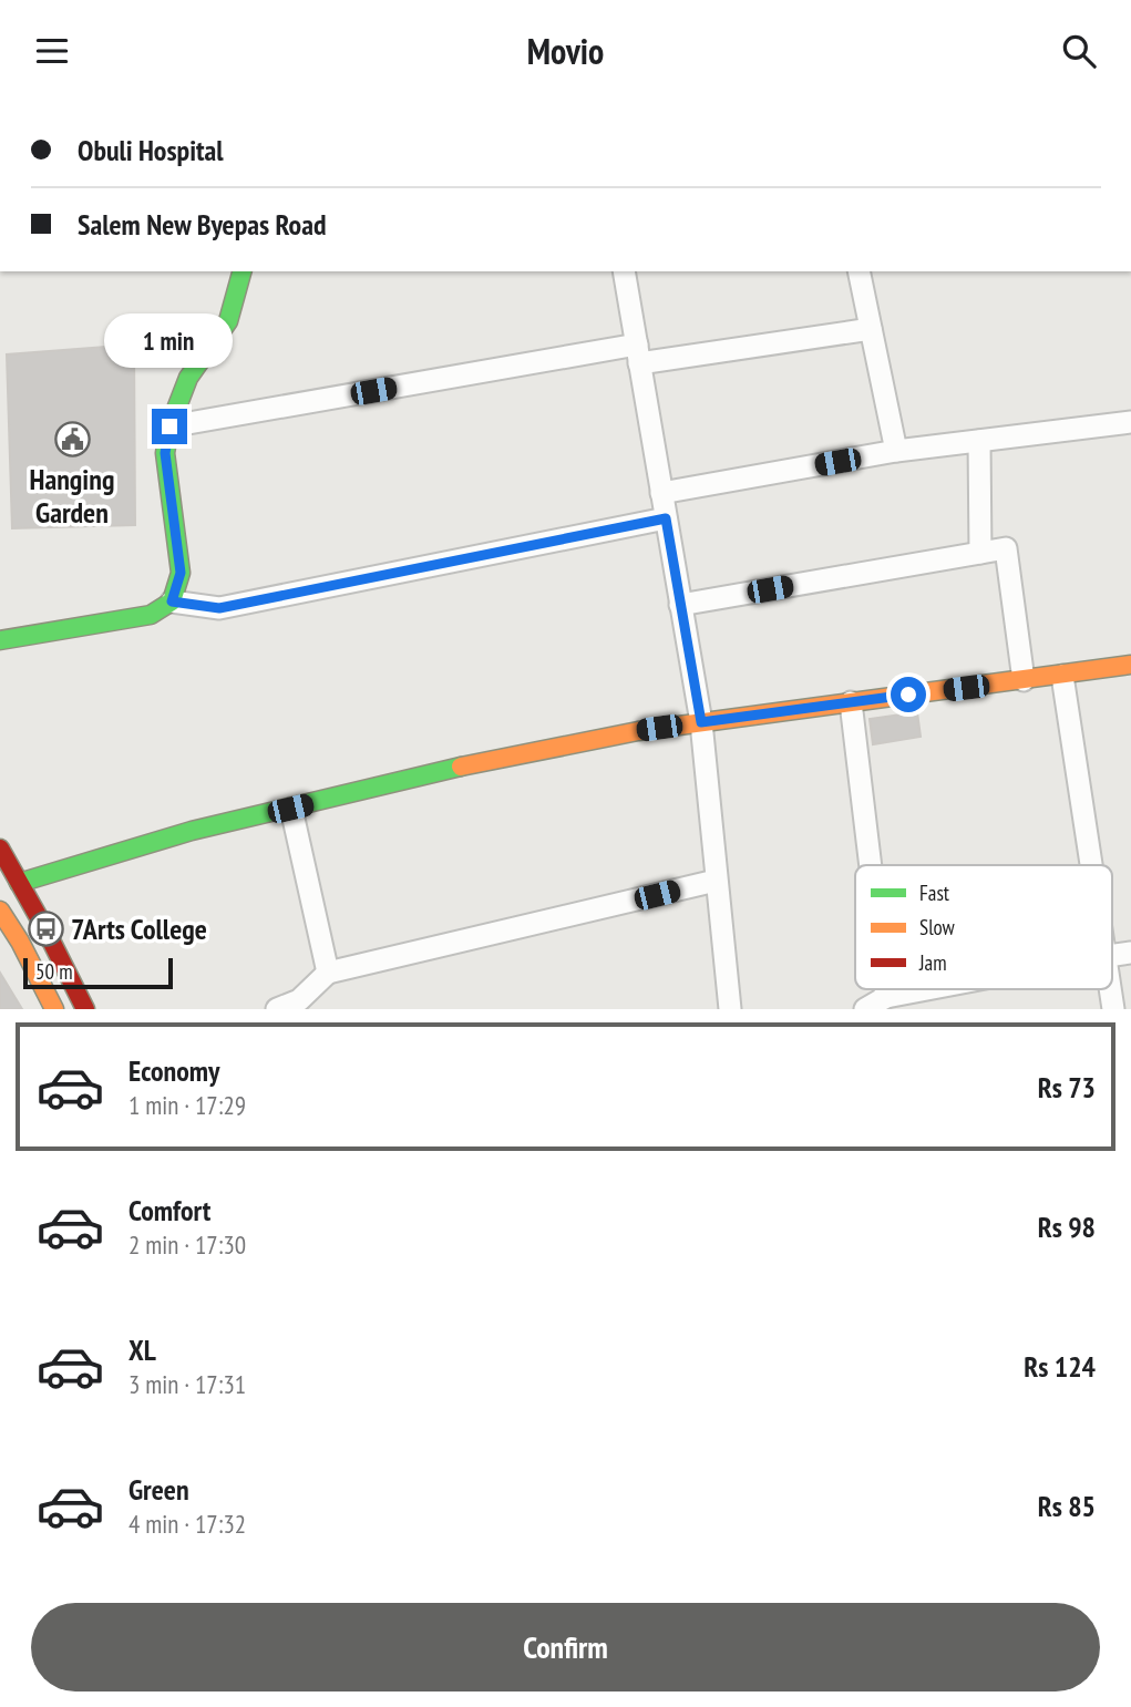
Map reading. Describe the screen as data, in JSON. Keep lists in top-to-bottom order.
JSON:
{
  "places": {
    "public building": ["Hanging Garden"],
    "bus stop": ["7Arts College"]
  },
  "legend": ["Fast", "Slow", "Jam"],
  "scale_bar": "50 m",
  "page": {
    "header": "Movio",
    "banner": ["Obuli Hospital", "Salem New Byepas Road"],
    "bubble": "1 min",
    "scale": "50 m",
    "list": [
      {
        "name": "Economy",
        "note": "1 min · 17:29",
        "value": "Rs 73"
      },
      {
        "name": "Comfort",
        "note": "2 min · 17:30",
        "value": "Rs 98"
      },
      {
        "name": "XL",
        "note": "3 min · 17:31",
        "value": "Rs 124"
      },
      {
        "name": "Green",
        "note": "4 min · 17:32",
        "value": "Rs 85"
      }
    ],
    "buttons": "Confirm"
  }
}
